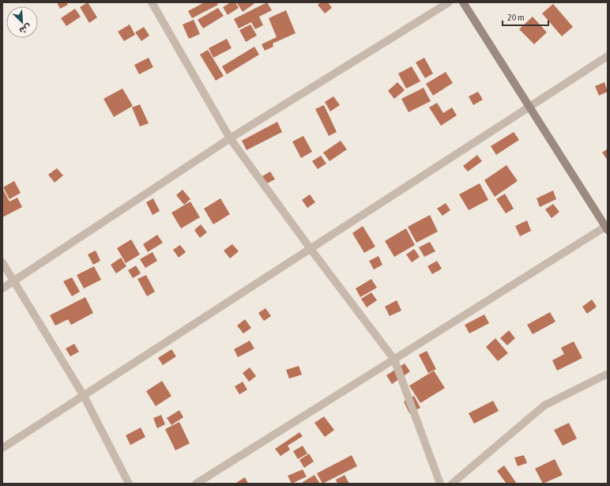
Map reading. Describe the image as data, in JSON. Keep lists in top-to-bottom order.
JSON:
{
  "scale_bar": "20 m",
  "north": "bottom right"
}
